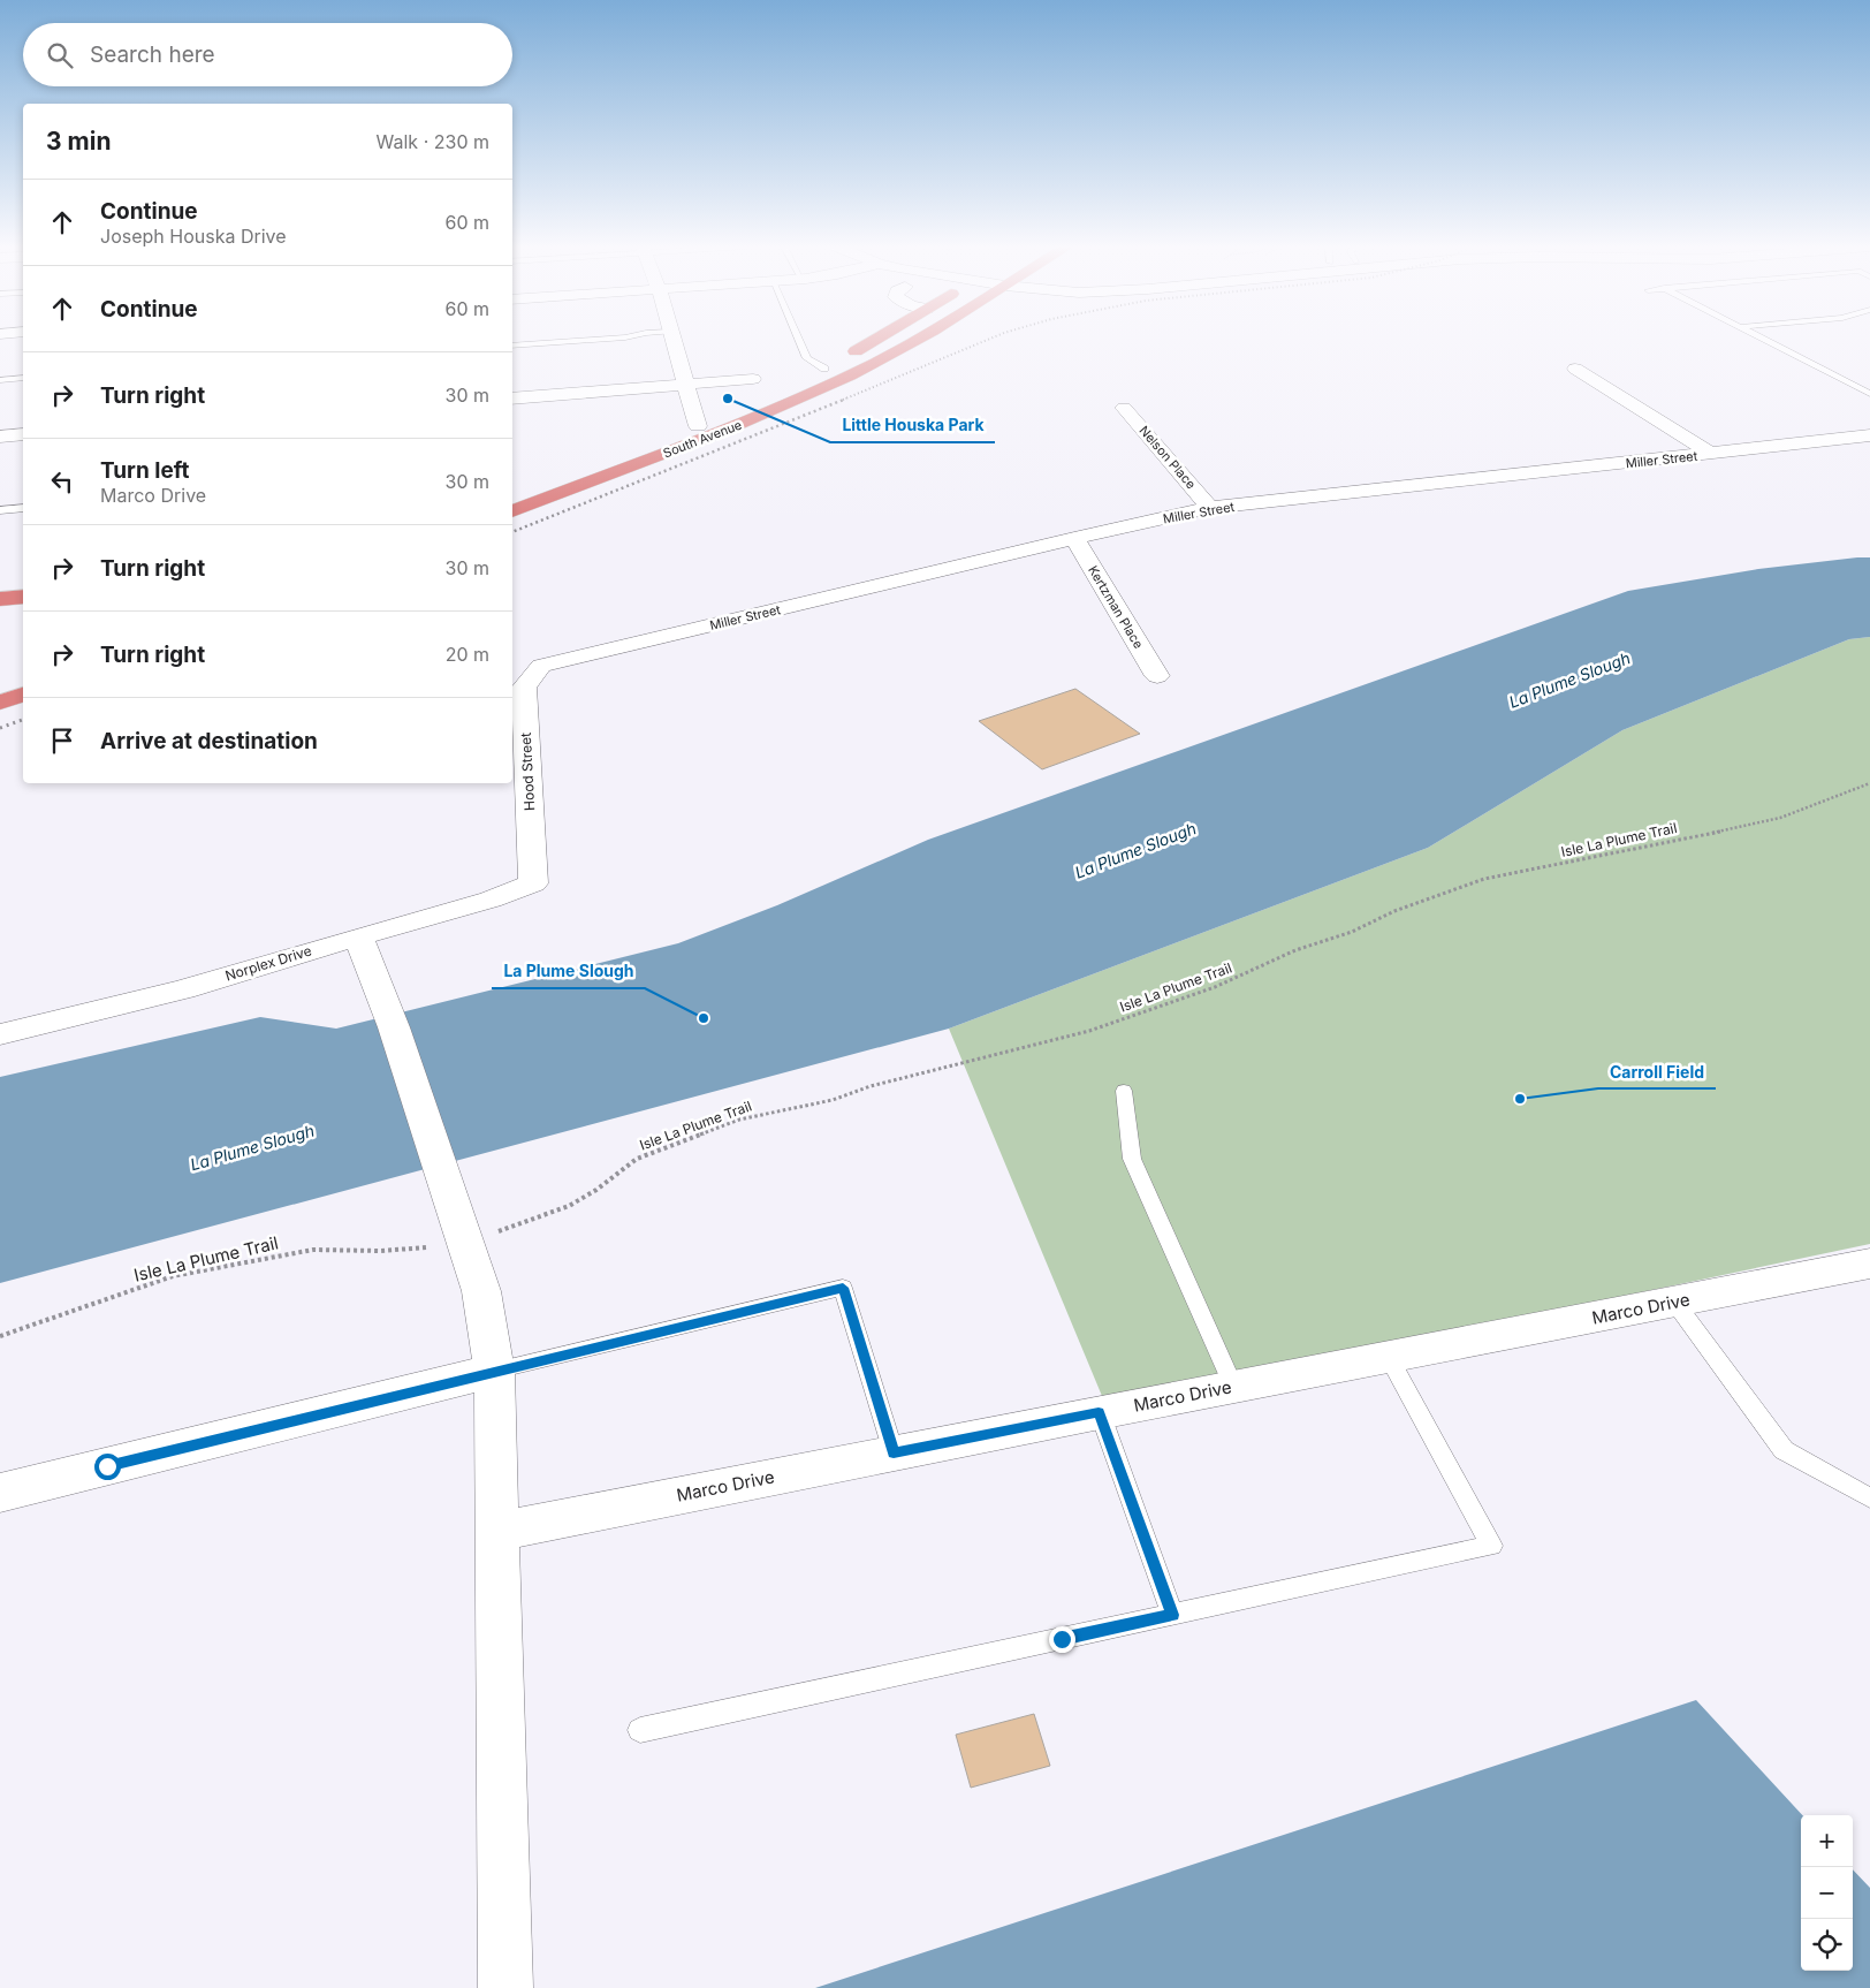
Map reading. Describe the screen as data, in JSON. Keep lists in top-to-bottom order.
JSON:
{
  "streets": {
    "highway": ["South Avenue"],
    "street": [
      "Nelson Place",
      "Miller Street",
      "Kertzman Place",
      "Hood Street",
      "Norplex Drive",
      "Marco Drive"
    ],
    "path": ["Isle La Plume Trail"]
  },
  "crossings": [
    ["Nelson Place", "Miller Street"],
    ["Miller Street", "Kertzman Place"],
    ["Miller Street", "Hood Street"],
    ["Hood Street", "Norplex Drive"]
  ],
  "water": ["La Plume Slough"],
  "places": ["Little Houska Park", "La Plume Slough", "Carroll Field"],
  "page": {
    "search": "Search here",
    "heading": ["3 min", "Walk · 230 m"],
    "list": [
      ["Continue", "Joseph Houska Drive", "60 m"],
      ["Continue", "60 m"],
      ["Turn right", "30 m"],
      ["Turn left", "Marco Drive", "30 m"],
      ["Turn right", "30 m"],
      ["Turn right", "20 m"],
      "Arrive at destination"
    ],
    "map_buttons": ["+", "−"]
  }
}
